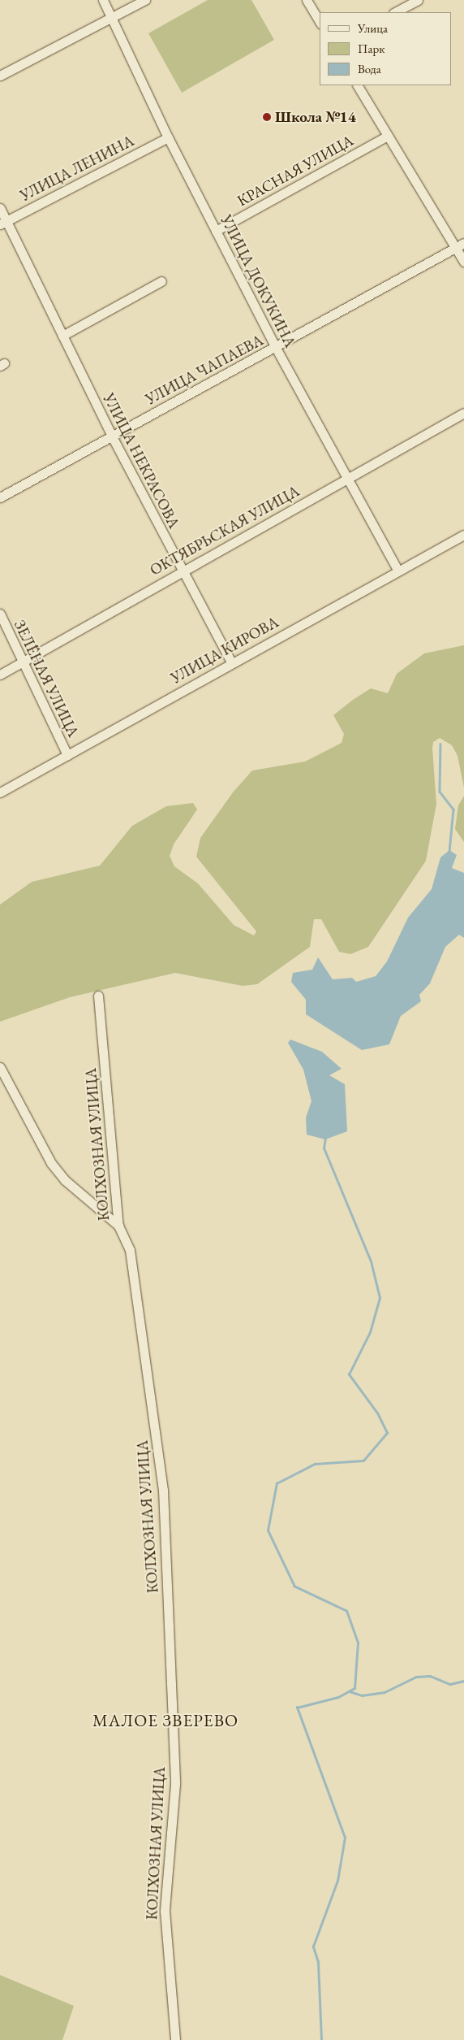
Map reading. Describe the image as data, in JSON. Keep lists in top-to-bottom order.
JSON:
{
  "streets": {
    "street": [
      "УЛИЦА ЛЕНИНА",
      "КРАСНАЯ УЛИЦА",
      "УЛИЦА ДОКУКИНА",
      "УЛИЦА ЧАПАЕВА",
      "УЛИЦА НЕКРАСОВА",
      "ОКТЯБРЬСКАЯ УЛИЦА",
      "УЛИЦА КИРОВА",
      "ЗЕЛЁНАЯ УЛИЦА",
      "КОЛХОЗНАЯ УЛИЦА"
    ]
  },
  "crossings": [
    ["УЛИЦА ЛЕНИНА", "УЛИЦА ДОКУКИНА"],
    ["УЛИЦА ЛЕНИНА", "УЛИЦА НЕКРАСОВА"],
    ["КРАСНАЯ УЛИЦА", "УЛИЦА ДОКУКИНА"],
    ["УЛИЦА ДОКУКИНА", "УЛИЦА ЧАПАЕВА"],
    ["УЛИЦА ДОКУКИНА", "ОКТЯБРЬСКАЯ УЛИЦА"],
    ["УЛИЦА ДОКУКИНА", "УЛИЦА КИРОВА"],
    ["УЛИЦА ЧАПАЕВА", "УЛИЦА НЕКРАСОВА"],
    ["УЛИЦА НЕКРАСОВА", "ОКТЯБРЬСКАЯ УЛИЦА"],
    ["УЛИЦА НЕКРАСОВА", "УЛИЦА КИРОВА"],
    ["ОКТЯБРЬСКАЯ УЛИЦА", "ЗЕЛЁНАЯ УЛИЦА"],
    ["УЛИЦА КИРОВА", "ЗЕЛЁНАЯ УЛИЦА"]
  ],
  "districts": ["МАЛОЕ ЗВЕРЕВО"],
  "places": ["Школа №14"],
  "legend": ["Улица", "Парк", "Вода"]
}
